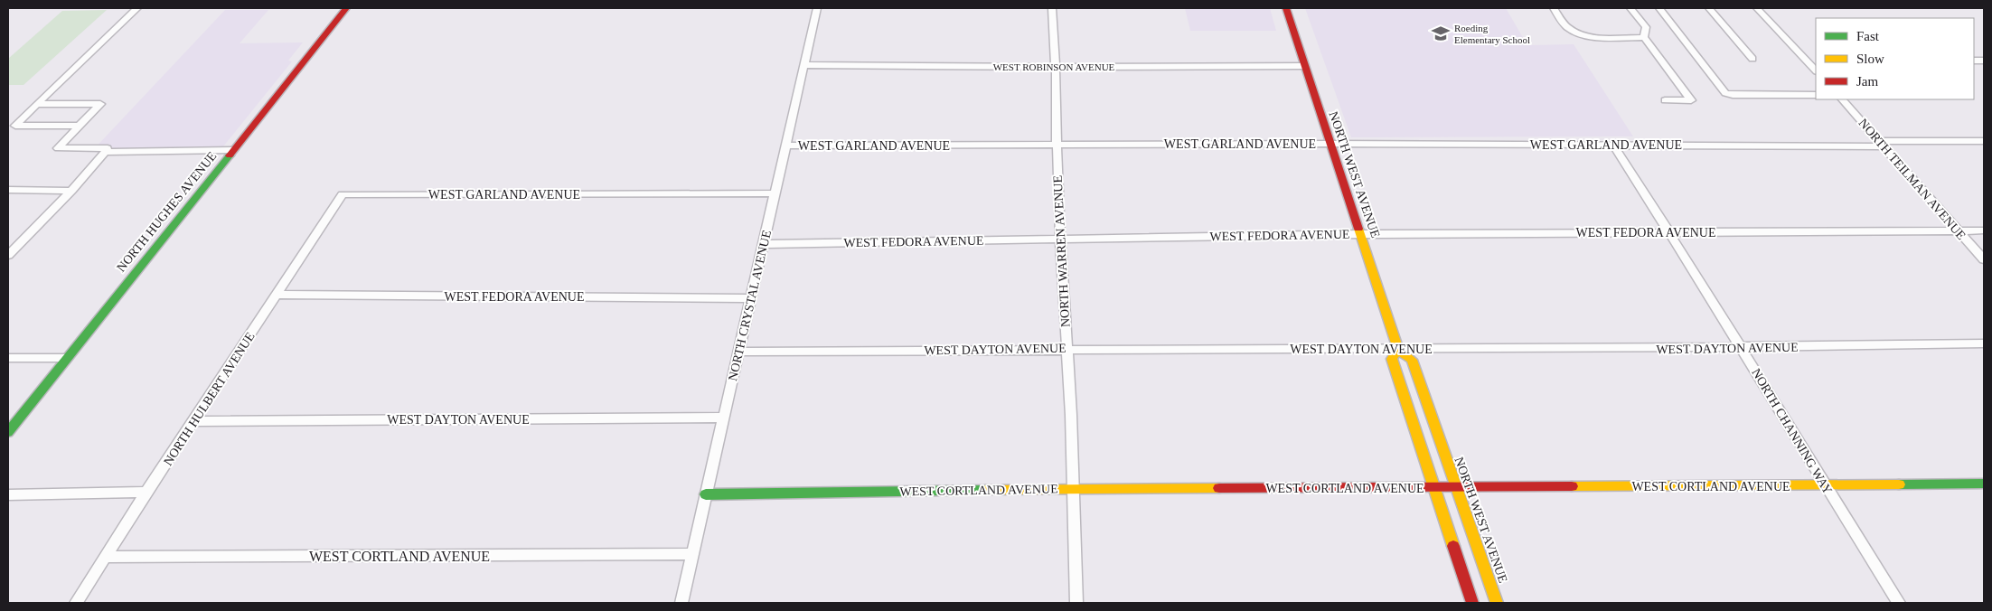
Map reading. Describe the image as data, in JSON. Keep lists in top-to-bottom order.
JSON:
{
  "streets": {
    "street": [
      "WEST ROBINSON AVENUE",
      "WEST GARLAND AVENUE",
      "NORTH WEST AVENUE",
      "NORTH TEILMAN AVENUE",
      "NORTH HUGHES AVENUE",
      "WEST FEDORA AVENUE",
      "NORTH WARREN AVENUE",
      "NORTH CRYSTAL AVENUE",
      "WEST DAYTON AVENUE",
      "NORTH HULBERT AVENUE",
      "NORTH CHANNING WAY",
      "WEST CORTLAND AVENUE"
    ]
  },
  "crossings": [
    ["WEST ROBINSON AVENUE", "NORTH WEST AVENUE"],
    ["WEST ROBINSON AVENUE", "NORTH WARREN AVENUE"],
    ["WEST ROBINSON AVENUE", "NORTH CRYSTAL AVENUE"],
    ["WEST GARLAND AVENUE", "NORTH WEST AVENUE"],
    ["WEST GARLAND AVENUE", "NORTH TEILMAN AVENUE"],
    ["WEST GARLAND AVENUE", "NORTH WARREN AVENUE"],
    ["WEST GARLAND AVENUE", "NORTH CRYSTAL AVENUE"],
    ["WEST GARLAND AVENUE", "NORTH HULBERT AVENUE"],
    ["WEST GARLAND AVENUE", "NORTH CHANNING WAY"],
    ["NORTH WEST AVENUE", "WEST FEDORA AVENUE"],
    ["NORTH WEST AVENUE", "WEST DAYTON AVENUE"],
    ["NORTH WEST AVENUE", "WEST CORTLAND AVENUE"],
    ["NORTH TEILMAN AVENUE", "WEST FEDORA AVENUE"],
    ["WEST FEDORA AVENUE", "NORTH WARREN AVENUE"],
    ["WEST FEDORA AVENUE", "NORTH CRYSTAL AVENUE"],
    ["WEST FEDORA AVENUE", "NORTH HULBERT AVENUE"],
    ["WEST FEDORA AVENUE", "NORTH CHANNING WAY"],
    ["NORTH WARREN AVENUE", "WEST DAYTON AVENUE"],
    ["NORTH WARREN AVENUE", "WEST CORTLAND AVENUE"],
    ["NORTH CRYSTAL AVENUE", "WEST DAYTON AVENUE"],
    ["NORTH CRYSTAL AVENUE", "WEST CORTLAND AVENUE"],
    ["WEST DAYTON AVENUE", "NORTH HULBERT AVENUE"],
    ["WEST DAYTON AVENUE", "NORTH CHANNING WAY"],
    ["NORTH HULBERT AVENUE", "WEST CORTLAND AVENUE"],
    ["NORTH CHANNING WAY", "WEST CORTLAND AVENUE"]
  ],
  "places": {
    "school or university": ["Roeding Elementary School"]
  },
  "legend": ["Fast", "Slow", "Jam"]
}
